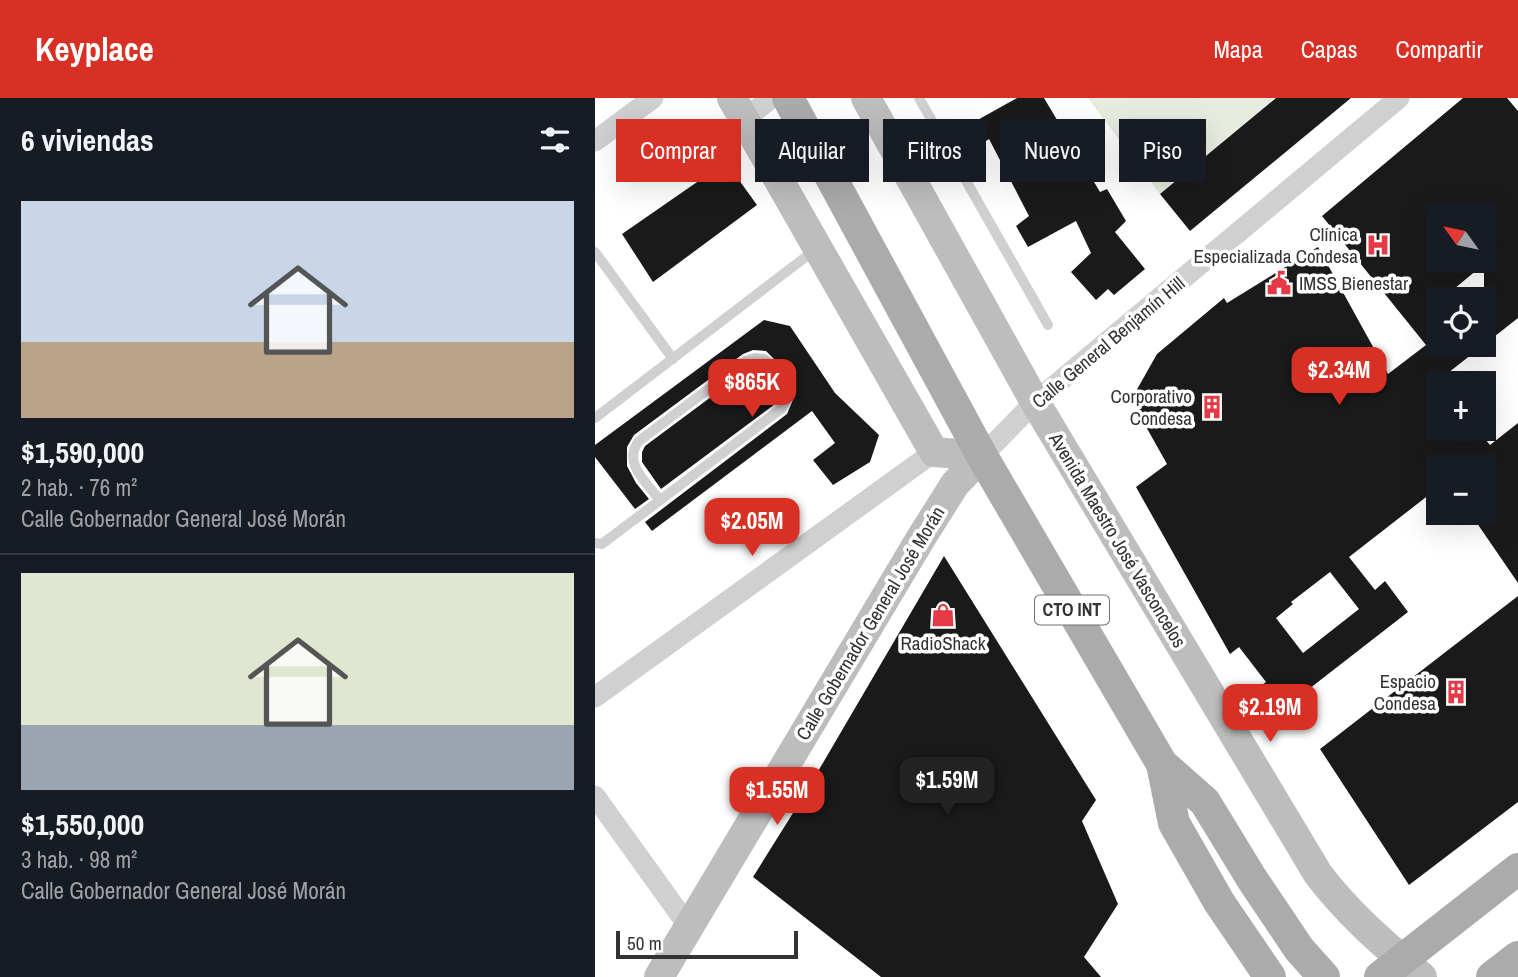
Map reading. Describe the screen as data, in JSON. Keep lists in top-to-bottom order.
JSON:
{
  "streets": {
    "main road": ["Avenida Maestro José Vasconcelos", "CTO INT", "Calle Gobernador General José Morán"],
    "street": ["Calle General Benjamín Hill"]
  },
  "crossings": [
    ["Calle General Benjamín Hill", "Avenida Maestro José Vasconcelos"],
    ["Calle General Benjamín Hill", "CTO INT"],
    ["Calle General Benjamín Hill", "Calle Gobernador General José Morán"],
    ["CTO INT", "Calle Gobernador General José Morán"]
  ],
  "places": {
    "hospital": ["Clínica Especializada Condesa"],
    "public building": ["IMSS Bienestar"],
    "building": ["Corporativo Condesa", "Espacio Condesa"],
    "shop": ["RadioShack"]
  },
  "scale_bar": "50 m",
  "north": "top left",
  "page": {
    "header": "Keyplace",
    "nav": ["Mapa", "Capas", "Compartir"],
    "heading": "6 viviendas",
    "chip": [
      "Comprar",
      "Alquilar",
      "Filtros",
      "Nuevo",
      "Piso"
    ],
    "list": [
      {
        "name": "$1,590,000",
        "note": "2 hab. · 76 m² · Calle Gobernador General José Morán"
      },
      {
        "name": "$1,550,000",
        "note": "3 hab. · 98 m² · Calle Gobernador General José Morán"
      }
    ],
    "map_buttons": ["+", "−"],
    "price": [
      "$2.34M",
      "$865K",
      "$2.05M",
      "$2.19M",
      "$1.59M",
      "$1.55M"
    ],
    "scale": "50 m"
  }
}
